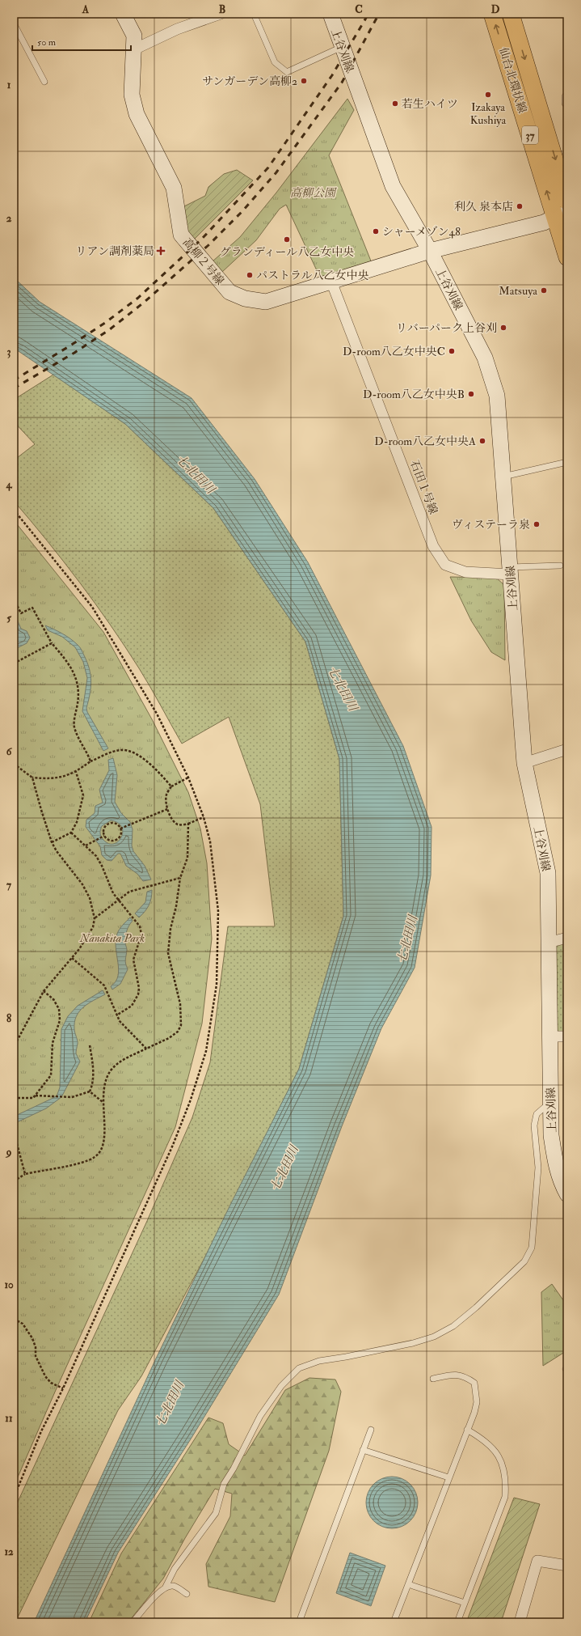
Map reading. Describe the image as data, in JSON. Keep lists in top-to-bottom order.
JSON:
{
  "streets": {
    "main road": ["仙台北環状線", "37"],
    "street": ["上谷刈線", "高柳２号線", "石田１号線"]
  },
  "crossings": [
    ["上谷刈線", "高柳２号線"],
    ["上谷刈線", "石田１号線"],
    ["仙台北環状線", "高柳２号線"],
    ["高柳２号線", "石田１号線"]
  ],
  "water": ["七北田川"],
  "parks": ["高柳公園", "Nanakita Park"],
  "places": {
    "other": [
      "サンガーデン高柳2",
      "Izakaya Kushiya",
      "若生ハイツ",
      "利久 泉本店",
      "シャーメゾン48",
      "グランディール八乙女中央",
      "パストラル八乙女中央",
      "Matsuya",
      "リバーパーク上谷刈",
      "D-room八乙女中央C",
      "D-room八乙女中央B",
      "D-room八乙女中央A",
      "ヴィステーラ泉"
    ],
    "health": ["リアン調剤薬局"]
  },
  "scale_bar": "50 m",
  "grid": {
    "columns": [
      "A",
      "B",
      "C",
      "D"
    ],
    "rows": [
      "1",
      "2",
      "3",
      "4",
      "5",
      "6",
      "7",
      "8",
      "9",
      "10",
      "11",
      "12"
    ]
  }
}
